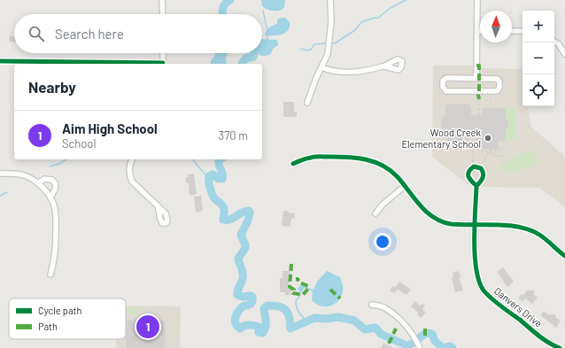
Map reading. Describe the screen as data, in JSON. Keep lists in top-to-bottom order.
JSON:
{
  "streets": {
    "street": ["Danvers Drive"]
  },
  "places": ["Wood Creek Elementary School"],
  "legend": ["Cycle path", "Path"],
  "north": "top",
  "page": {
    "map_buttons": ["+", "−"],
    "search": "Search here",
    "heading": "Nearby",
    "list": [
      {
        "mark": "1",
        "name": "Aim High School",
        "note": "School",
        "value": "370 m"
      }
    ],
    "pins": "1"
  }
}
